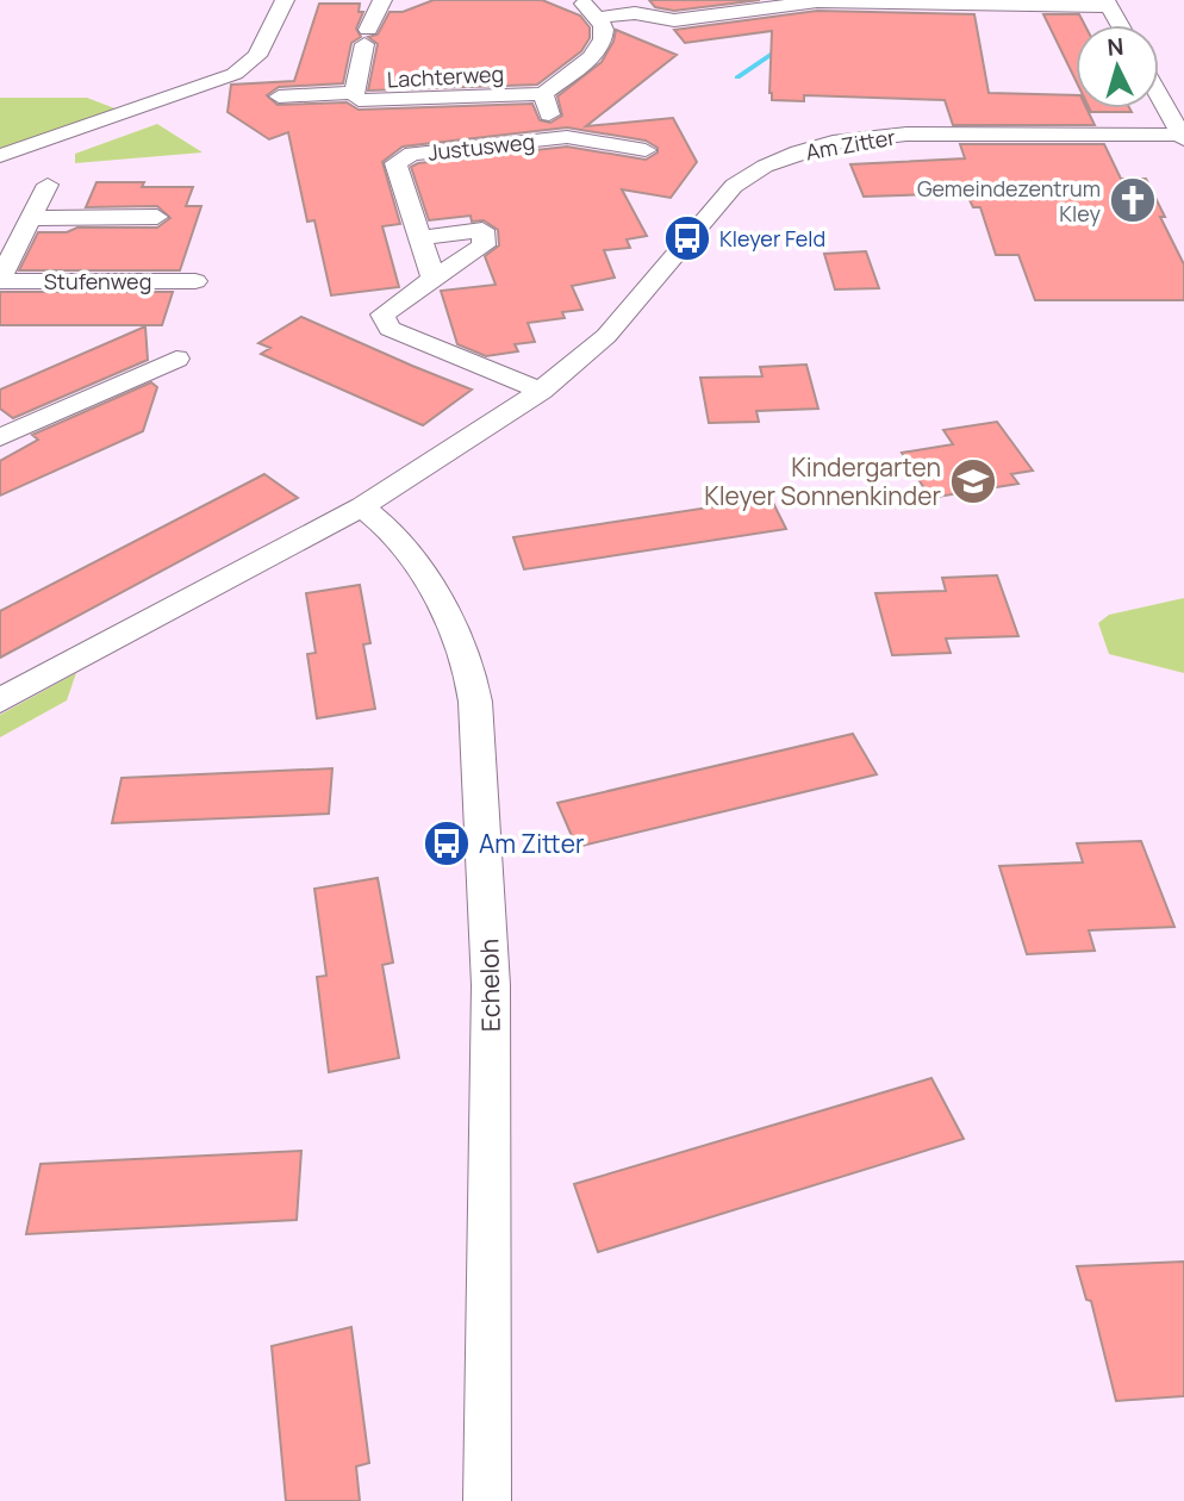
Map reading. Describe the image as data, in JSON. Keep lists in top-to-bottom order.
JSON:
{
  "streets": {
    "street": [
      "Lachterweg",
      "Am Zitter",
      "Justusweg",
      "Stufenweg",
      "Echeloh"
    ]
  },
  "crossings": [
    ["Am Zitter", "Echeloh"]
  ],
  "places": {
    "church": ["Gemeindezentrum Kley"],
    "bus stop": ["Kleyer Feld", "Am Zitter"],
    "school or university": ["Kindergarten Kleyer Sonnenkinder"]
  },
  "north": "top"
}
